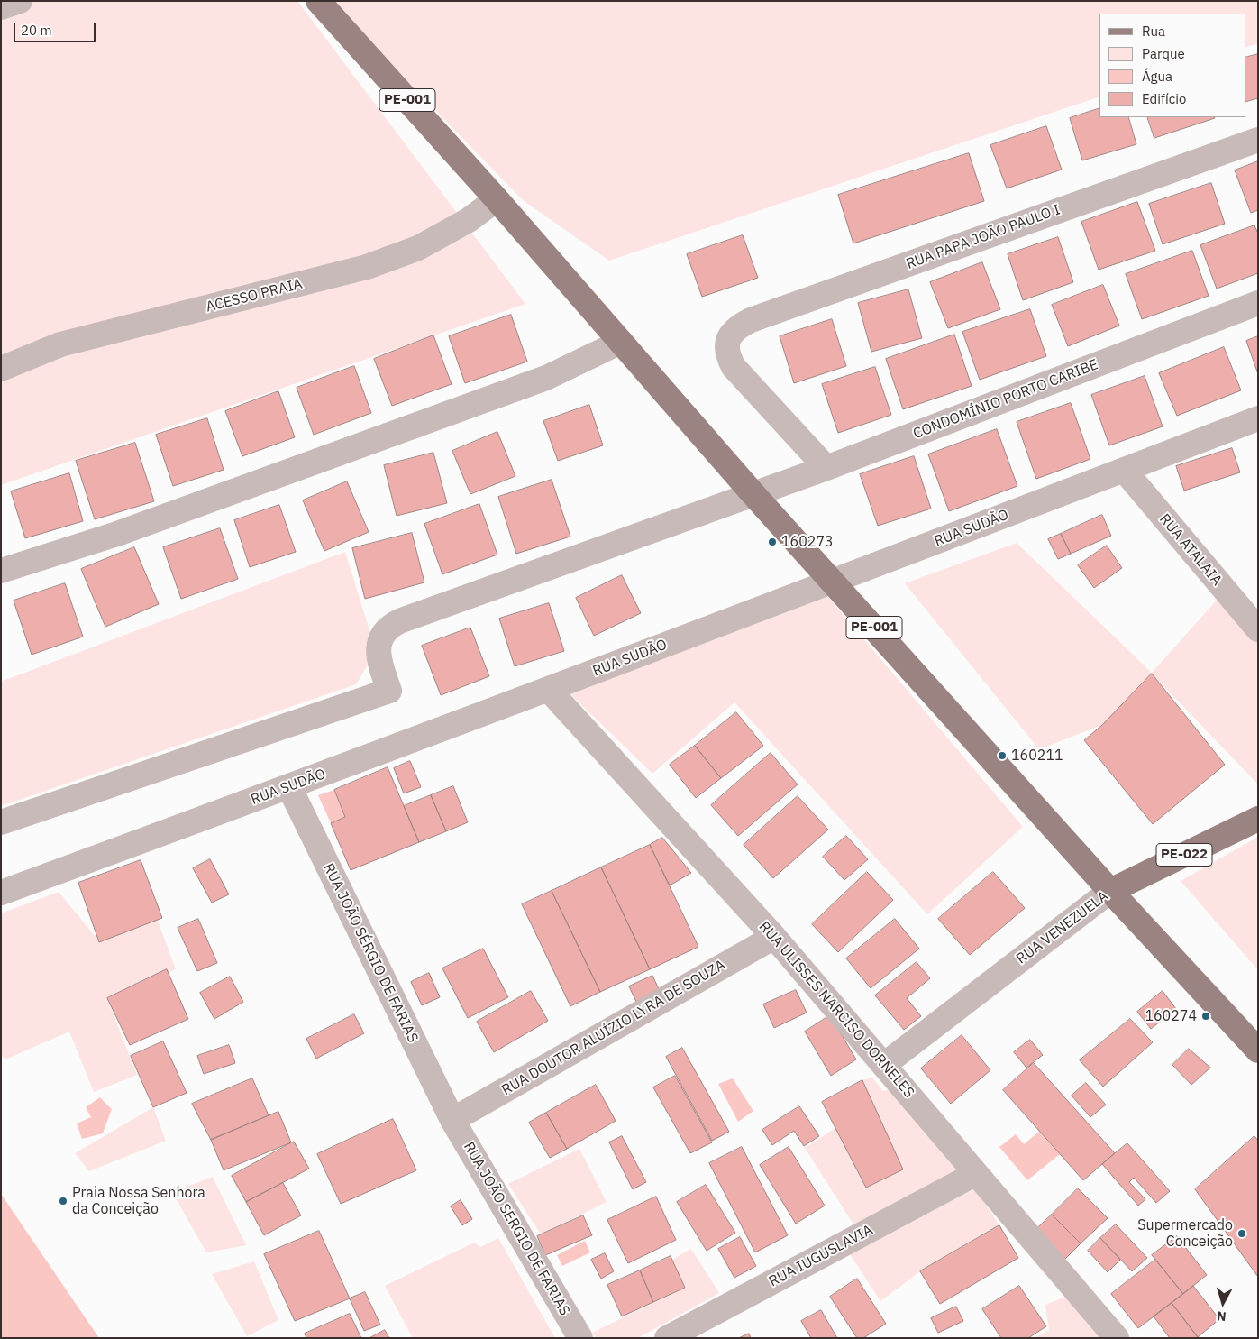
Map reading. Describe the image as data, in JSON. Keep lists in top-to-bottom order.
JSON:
{
  "streets": {
    "main road": ["PE-001", "PE-022", "RUA VENEZUELA"],
    "street": [
      "RUA PAPA JOÃO PAULO I",
      "ACESSO PRAIA",
      "CONDOMÍNIO PORTO CARIBE",
      "RUA SUDÃO",
      "RUA ATALAIA",
      "RUA JOÃO SÉRGIO DE FARIAS",
      "RUA ULISSES NARCISO DORNELES",
      "RUA DOUTOR ALUÍZIO LYRA DE SOUZA",
      "RUA JOÃO SERGIO DE FARIAS",
      "RUA IUGUSLAVIA"
    ]
  },
  "crossings": [
    ["PE-001", "ACESSO PRAIA"],
    ["PE-001", "CONDOMÍNIO PORTO CARIBE"],
    ["PE-001", "RUA SUDÃO"],
    ["PE-001", "RUA VENEZUELA"],
    ["RUA PAPA JOÃO PAULO I", "CONDOMÍNIO PORTO CARIBE"],
    ["RUA SUDÃO", "RUA ATALAIA"],
    ["RUA SUDÃO", "RUA JOÃO SÉRGIO DE FARIAS"],
    ["RUA SUDÃO", "RUA ULISSES NARCISO DORNELES"],
    ["RUA VENEZUELA", "RUA ULISSES NARCISO DORNELES"],
    ["RUA JOÃO SÉRGIO DE FARIAS", "RUA DOUTOR ALUÍZIO LYRA DE SOUZA"],
    ["RUA JOÃO SÉRGIO DE FARIAS", "RUA JOÃO SERGIO DE FARIAS"],
    ["RUA ULISSES NARCISO DORNELES", "RUA DOUTOR ALUÍZIO LYRA DE SOUZA"],
    ["RUA ULISSES NARCISO DORNELES", "RUA IUGUSLAVIA"],
    ["RUA DOUTOR ALUÍZIO LYRA DE SOUZA", "RUA JOÃO SERGIO DE FARIAS"]
  ],
  "places": [
    "160273",
    "160211",
    "160274",
    "Praia Nossa Senhora da Conceição",
    "Supermercado Conceição"
  ],
  "legend": [
    "Rua",
    "Parque",
    "Água",
    "Edifício"
  ],
  "scale_bar": "20 m",
  "north": "bottom"
}
